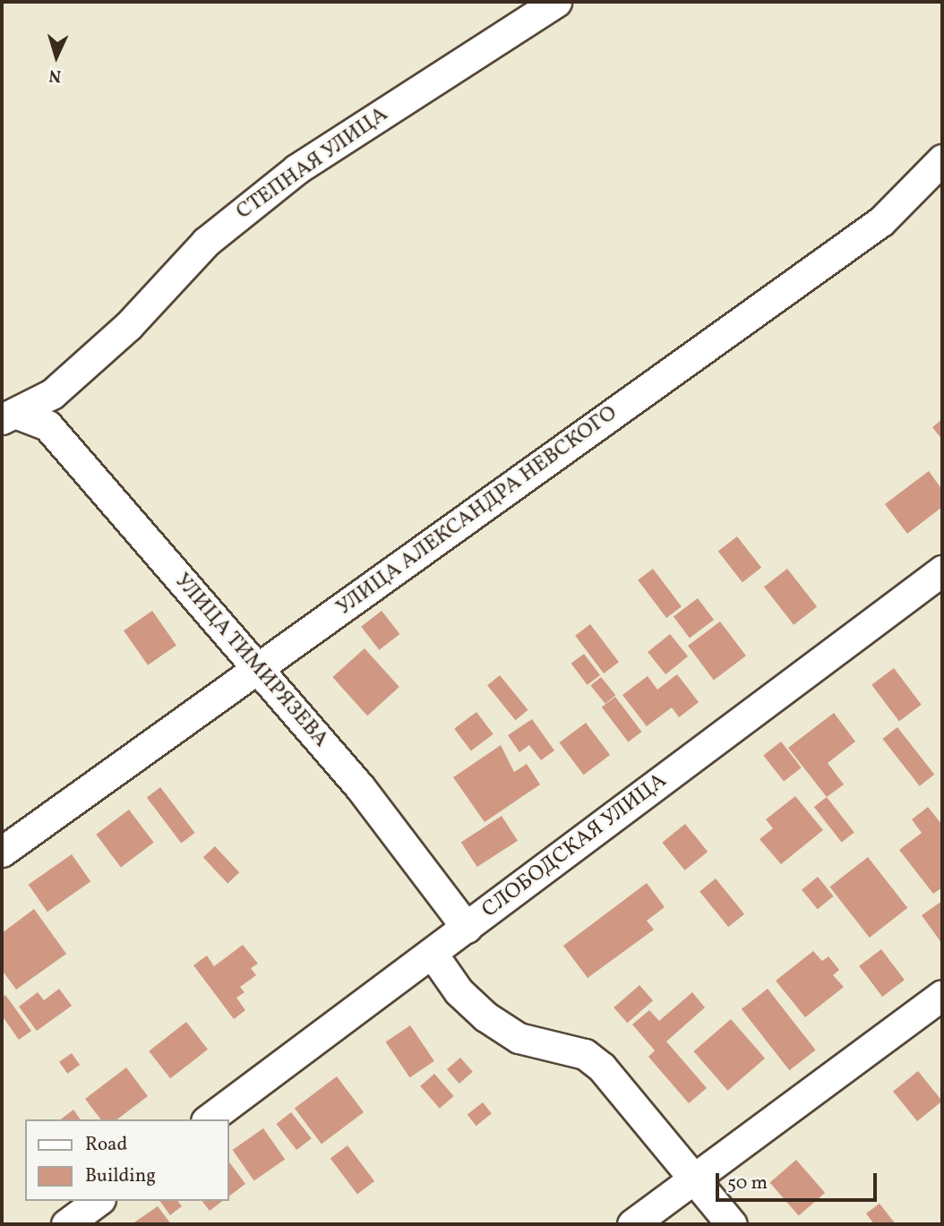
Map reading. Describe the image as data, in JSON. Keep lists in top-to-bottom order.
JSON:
{
  "streets": {
    "street": [
      "СТЕПНАЯ УЛИЦА",
      "УЛИЦА АЛЕКСАНДРА НЕВСКОГО",
      "УЛИЦА ТИМИРЯЗЕВА",
      "СЛОБОДСКАЯ УЛИЦА"
    ]
  },
  "crossings": [
    ["СТЕПНАЯ УЛИЦА", "УЛИЦА ТИМИРЯЗЕВА"],
    ["УЛИЦА АЛЕКСАНДРА НЕВСКОГО", "УЛИЦА ТИМИРЯЗЕВА"],
    ["УЛИЦА ТИМИРЯЗЕВА", "СЛОБОДСКАЯ УЛИЦА"]
  ],
  "legend": ["Road", "Building"],
  "scale_bar": "50 m",
  "north": "bottom"
}
